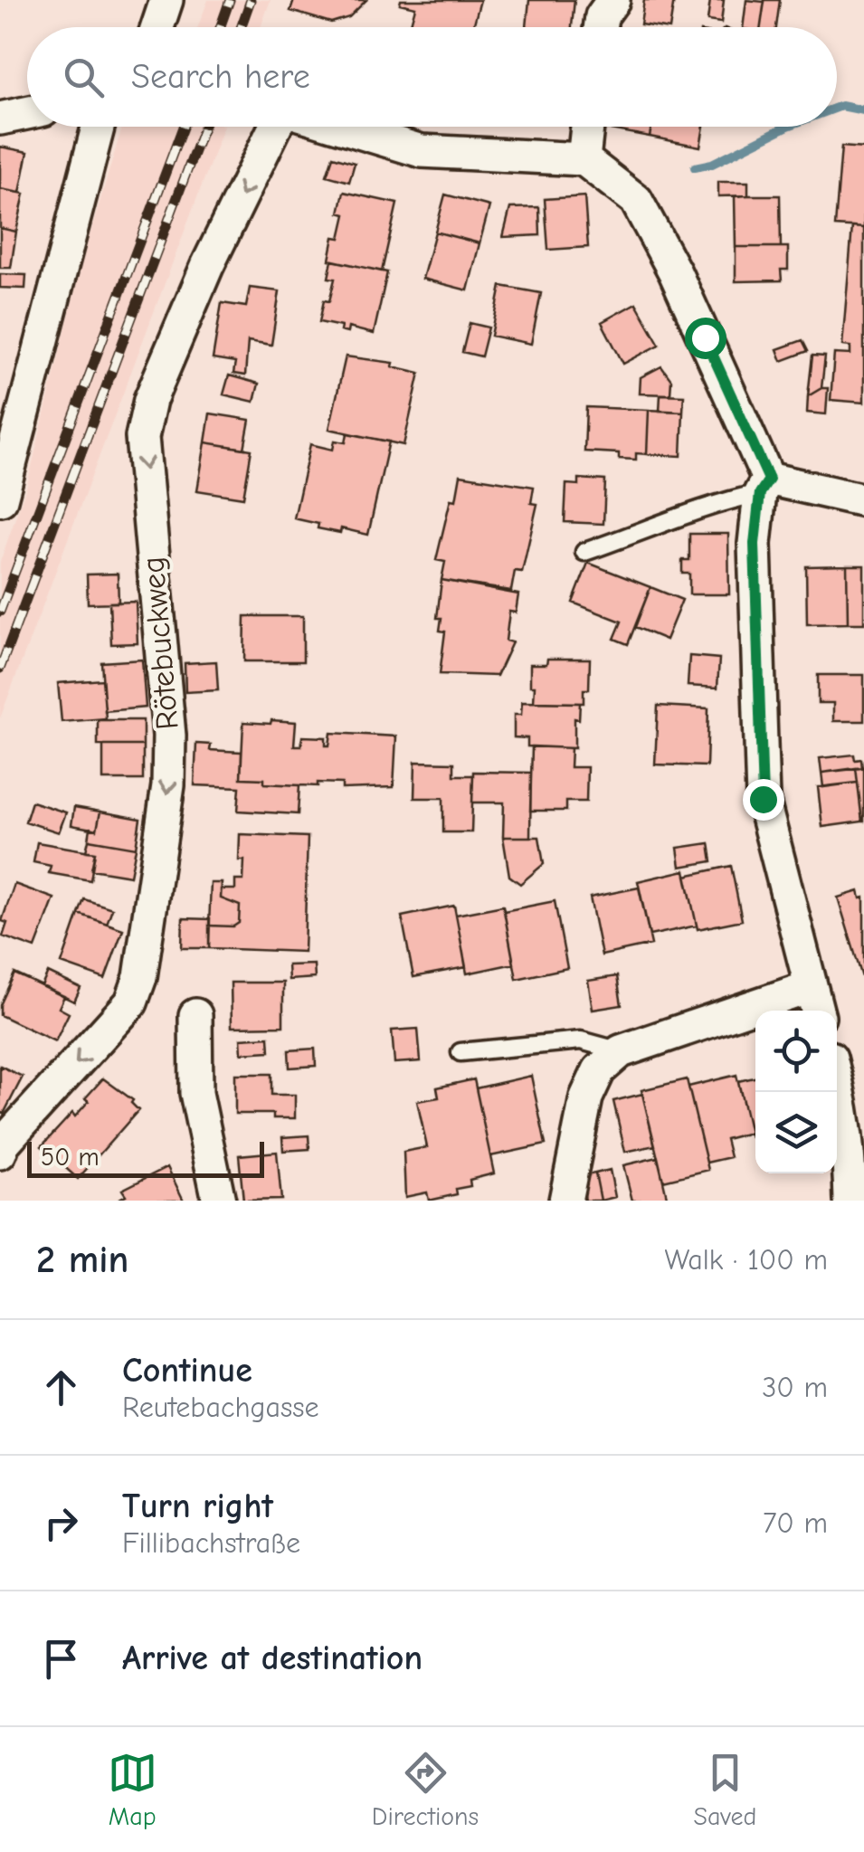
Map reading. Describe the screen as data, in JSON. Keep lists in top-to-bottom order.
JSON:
{
  "streets": {
    "street": ["Rötebuckweg"]
  },
  "scale_bar": "50 m",
  "page": {
    "search": "Search here",
    "scale": "50 m",
    "heading": ["2 min", "Walk · 100 m"],
    "list": [
      ["Continue", "Reutebachgasse", "30 m"],
      ["Turn right", "Fillibachstraße", "70 m"],
      "Arrive at destination"
    ],
    "nav": ["Map", "Directions", "Saved"]
  }
}
